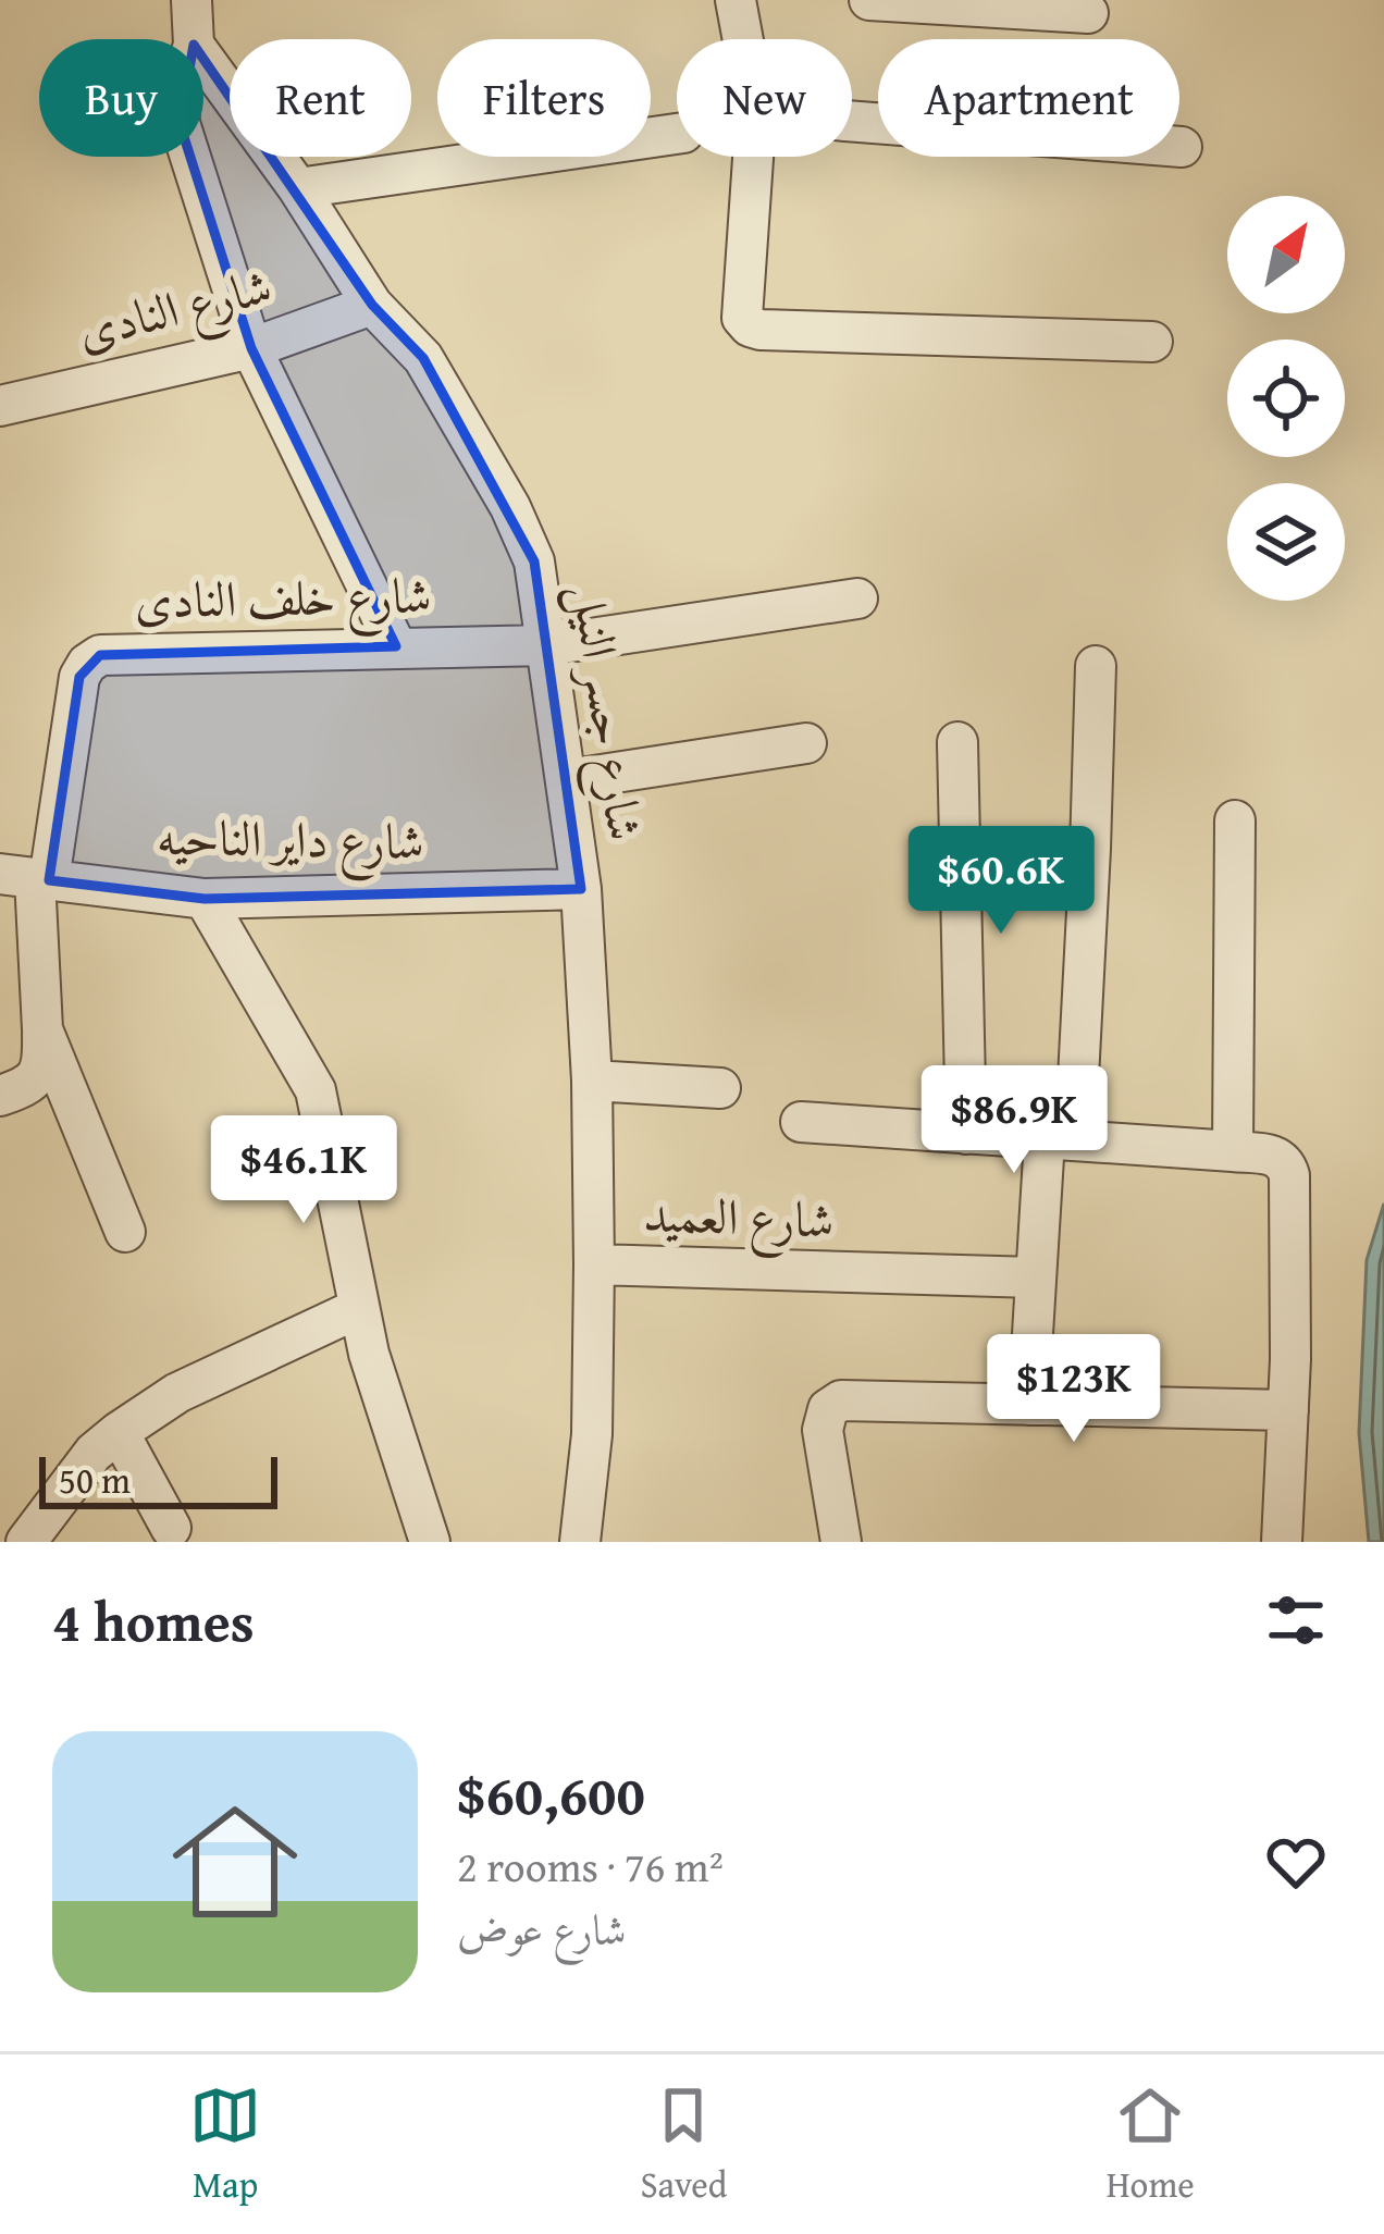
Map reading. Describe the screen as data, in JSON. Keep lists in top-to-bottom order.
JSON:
{
  "streets": {
    "street": [
      "شارع النادى",
      "شارع خلف النادى",
      "شارع جسر النيل",
      "شارع داير الناحيه",
      "شارع العميد"
    ]
  },
  "crossings": [
    ["شارع النادى", "شارع جسر النيل"],
    ["شارع خلف النادى", "شارع جسر النيل"],
    ["شارع خلف النادى", "شارع داير الناحيه"],
    ["شارع جسر النيل", "شارع داير الناحيه"],
    ["شارع جسر النيل", "شارع العميد"]
  ],
  "scale_bar": "50 m",
  "north": "top right",
  "page": {
    "chip": [
      "Buy",
      "Rent",
      "Filters",
      "New",
      "Apartment"
    ],
    "price": [
      "$60.6K",
      "$86.9K",
      "$46.1K",
      "$123K"
    ],
    "scale": "50 m",
    "heading": "4 homes",
    "list": [
      {
        "name": "$60,600",
        "note": "2 rooms · 76 m² · شارع عوض"
      }
    ],
    "tabs": ["Map", "Saved", "Home"]
  }
}
